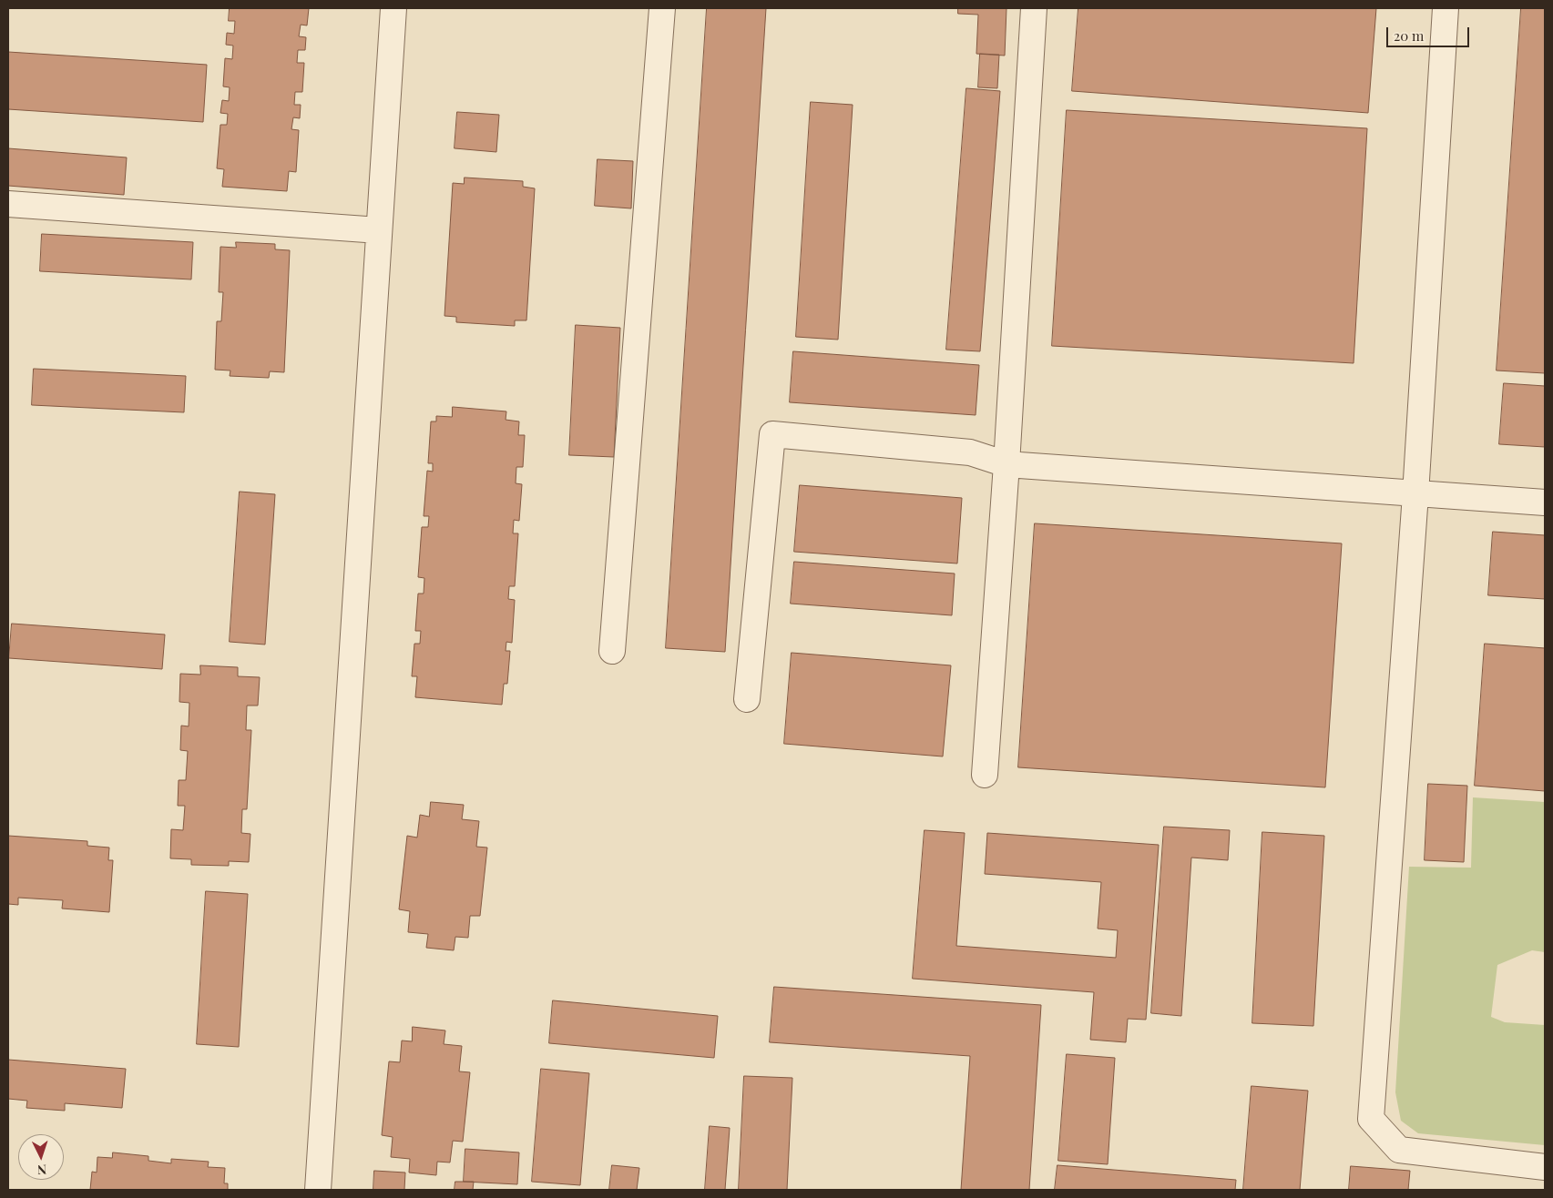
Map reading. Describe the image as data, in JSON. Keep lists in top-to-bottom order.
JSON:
{
  "scale_bar": "20 m",
  "north": "bottom"
}
